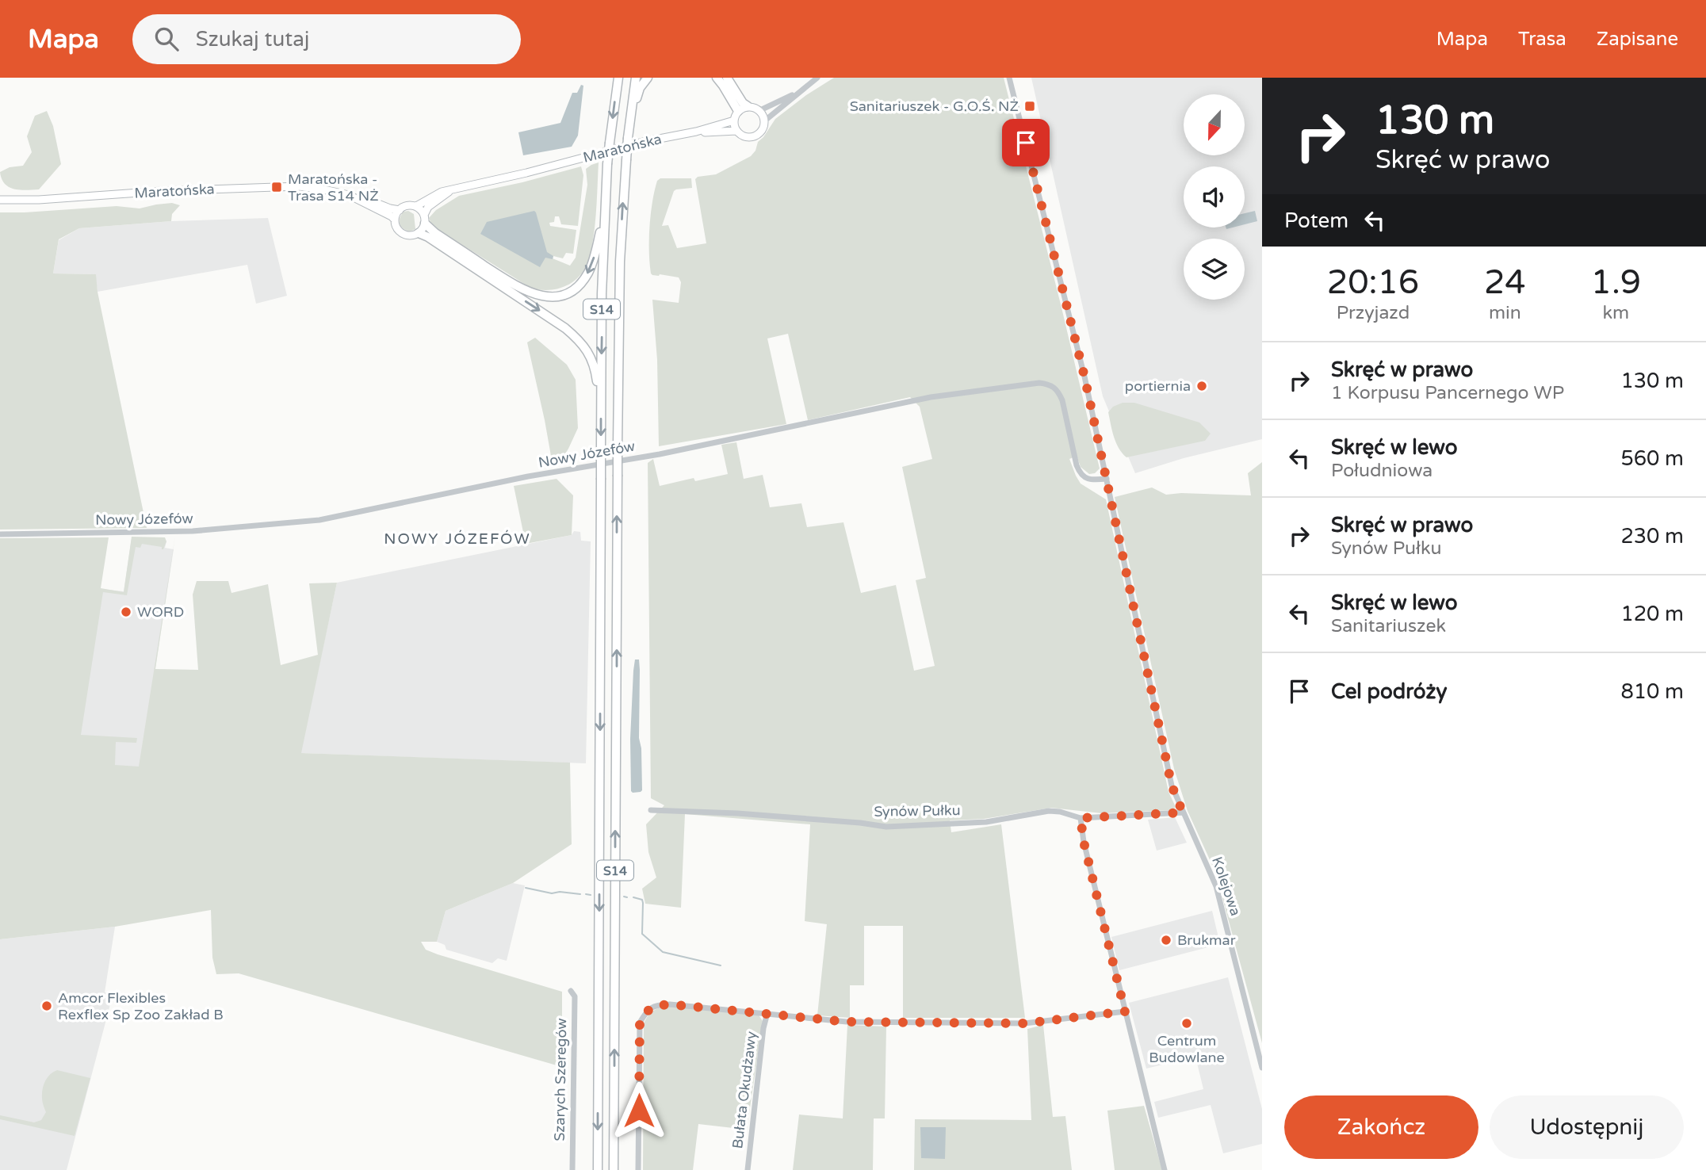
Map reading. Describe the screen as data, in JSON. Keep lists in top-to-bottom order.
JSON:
{
  "streets": {
    "highway": ["S14"],
    "main road": ["Maratońska"],
    "street": [
      "Nowy Józefów",
      "Synów Pułku",
      "Kolejowa",
      "Szarych Szeregów",
      "Bułata Okudżawy"
    ]
  },
  "crossings": [
    ["Nowy Józefów", "Kolejowa"],
    ["Synów Pułku", "Kolejowa"]
  ],
  "districts": ["NOWY JÓZEFÓW"],
  "places": {
    "transit": ["Sanitariuszek - G.O.Ś. NŻ", "Maratońska - Trasa S14 NŻ"],
    "other": [
      "portiernia",
      "WORD",
      "Brukmar",
      "Amcor Flexibles Rexflex Sp Zoo Zakład B",
      "Centrum Budowlane"
    ]
  },
  "north": "bottom",
  "page": {
    "header": "Mapa",
    "search": "Szukaj tutaj",
    "nav": ["Mapa", "Trasa", "Zapisane"],
    "turn": ["130 m", "Skręć w prawo"],
    "then": "Potem",
    "eta": [
      "20:16",
      "Przyjazd",
      "24",
      "min",
      "1.9",
      "km"
    ],
    "list": [
      {
        "name": "Skręć w prawo",
        "note": "1 Korpusu Pancernego WP",
        "value": "130 m"
      },
      {
        "name": "Skręć w lewo",
        "note": "Południowa",
        "value": "560 m"
      },
      {
        "name": "Skręć w prawo",
        "note": "Synów Pułku",
        "value": "230 m"
      },
      {
        "name": "Skręć w lewo",
        "note": "Sanitariuszek",
        "value": "120 m"
      },
      {
        "name": "Cel podróży",
        "value": "810 m"
      }
    ],
    "buttons": ["Zakończ", "Udostępnij"]
  }
}
